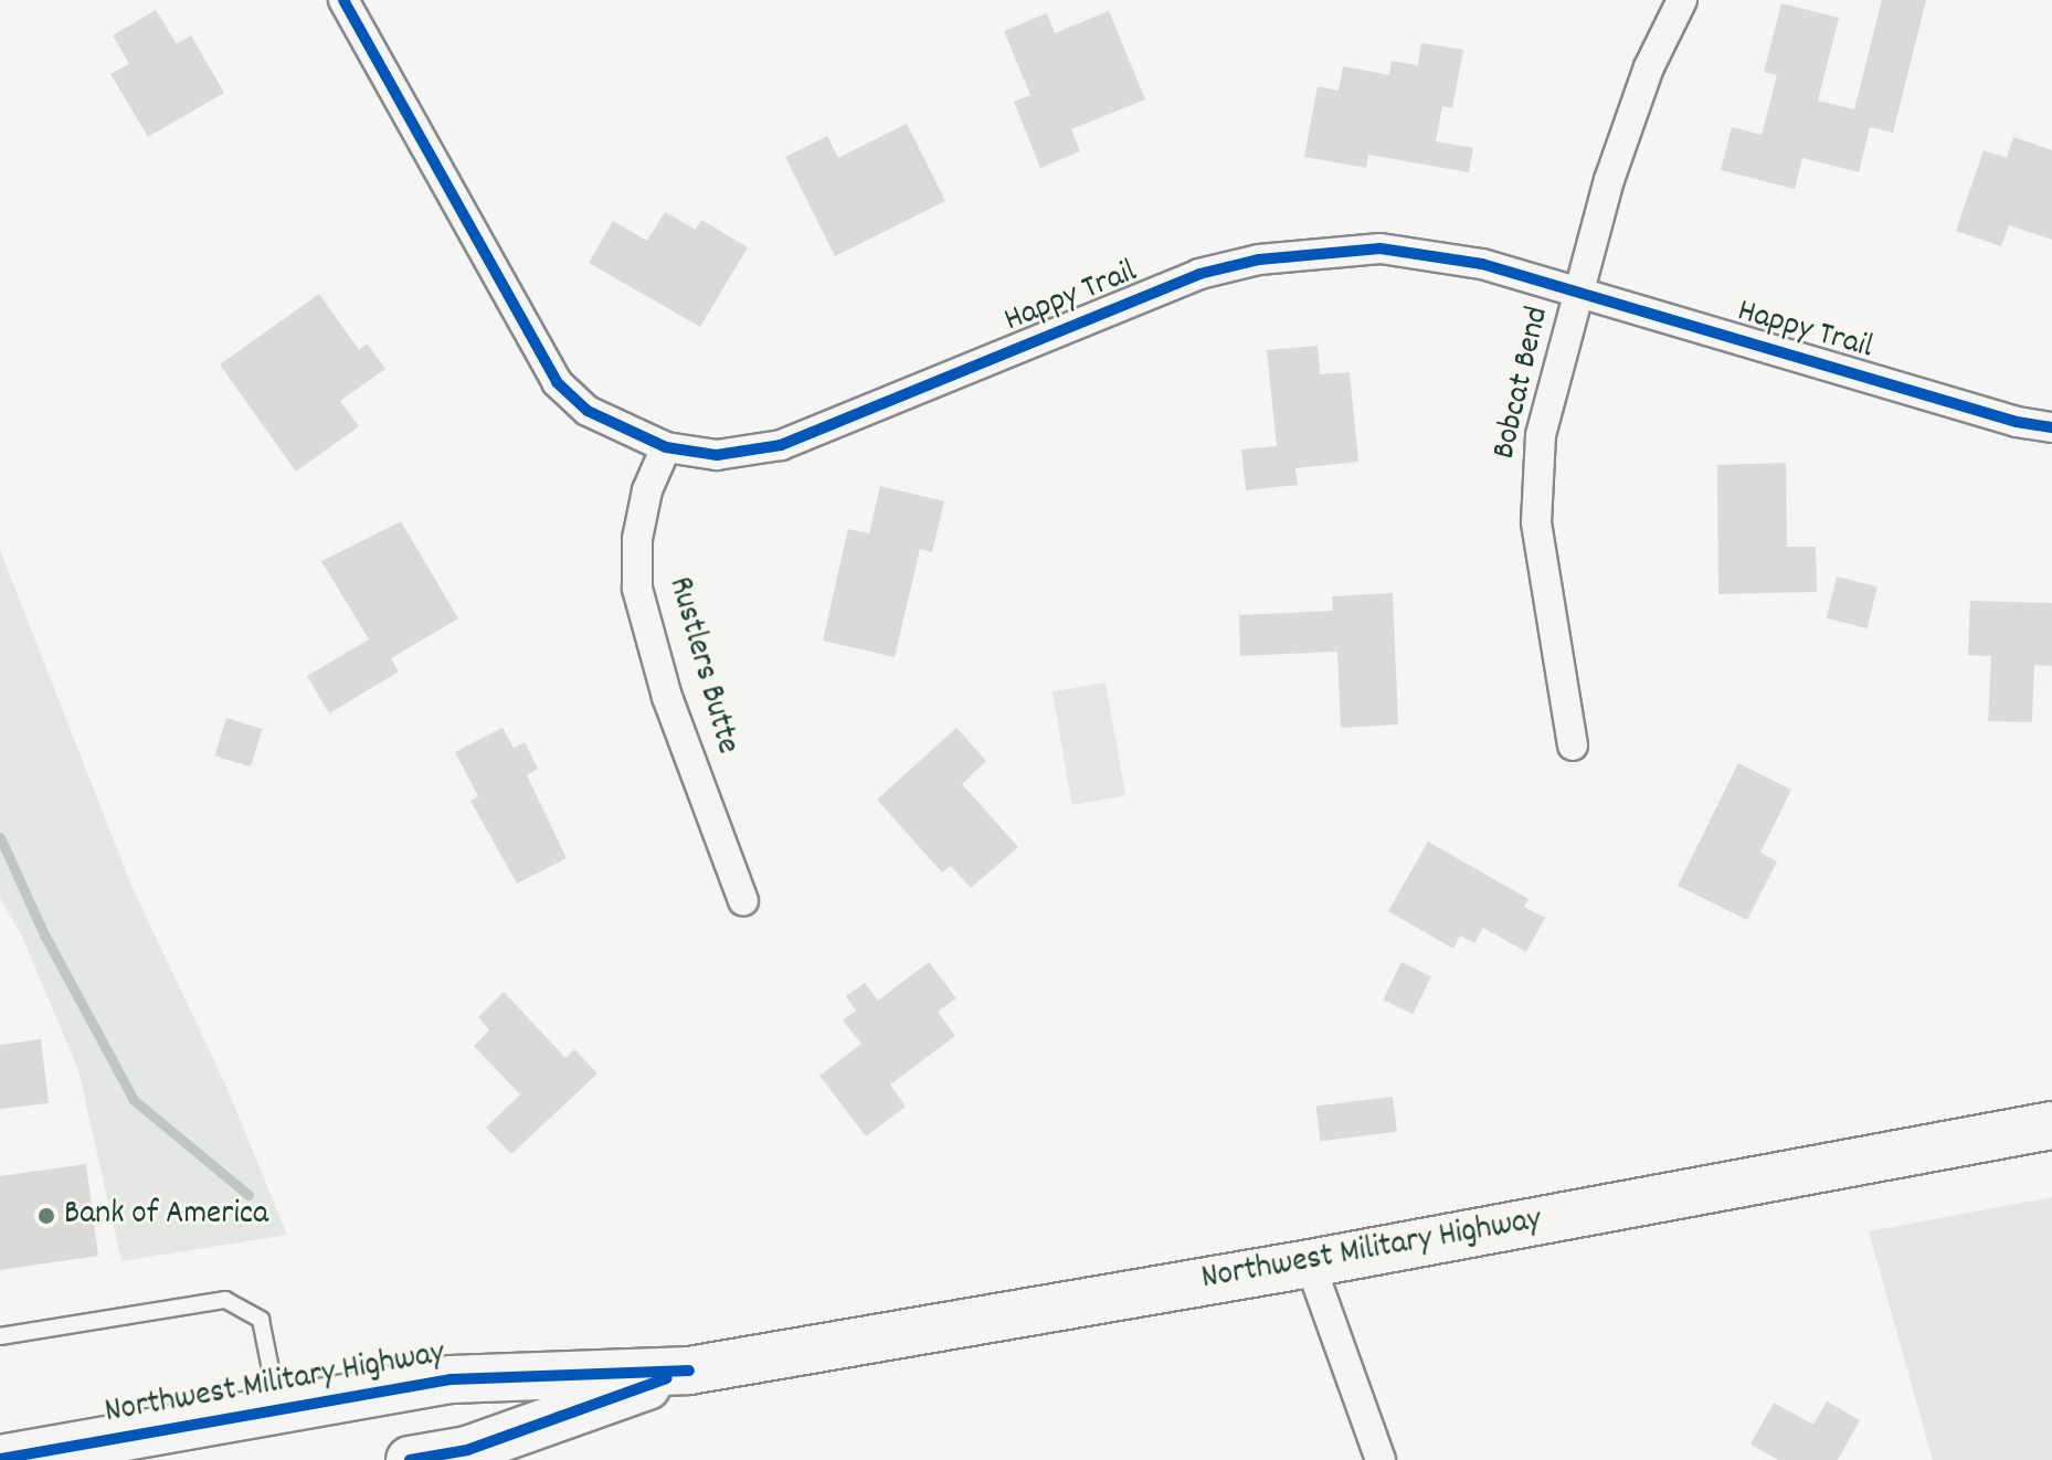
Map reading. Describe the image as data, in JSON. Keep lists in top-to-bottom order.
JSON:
{
  "streets": {
    "main road": ["Northwest Military Highway"],
    "street": ["Happy Trail", "Bobcat Bend", "Rustlers Butte"]
  },
  "crossings": [
    ["Happy Trail", "Bobcat Bend"],
    ["Happy Trail", "Rustlers Butte"]
  ],
  "places": ["Bank of America"]
}
